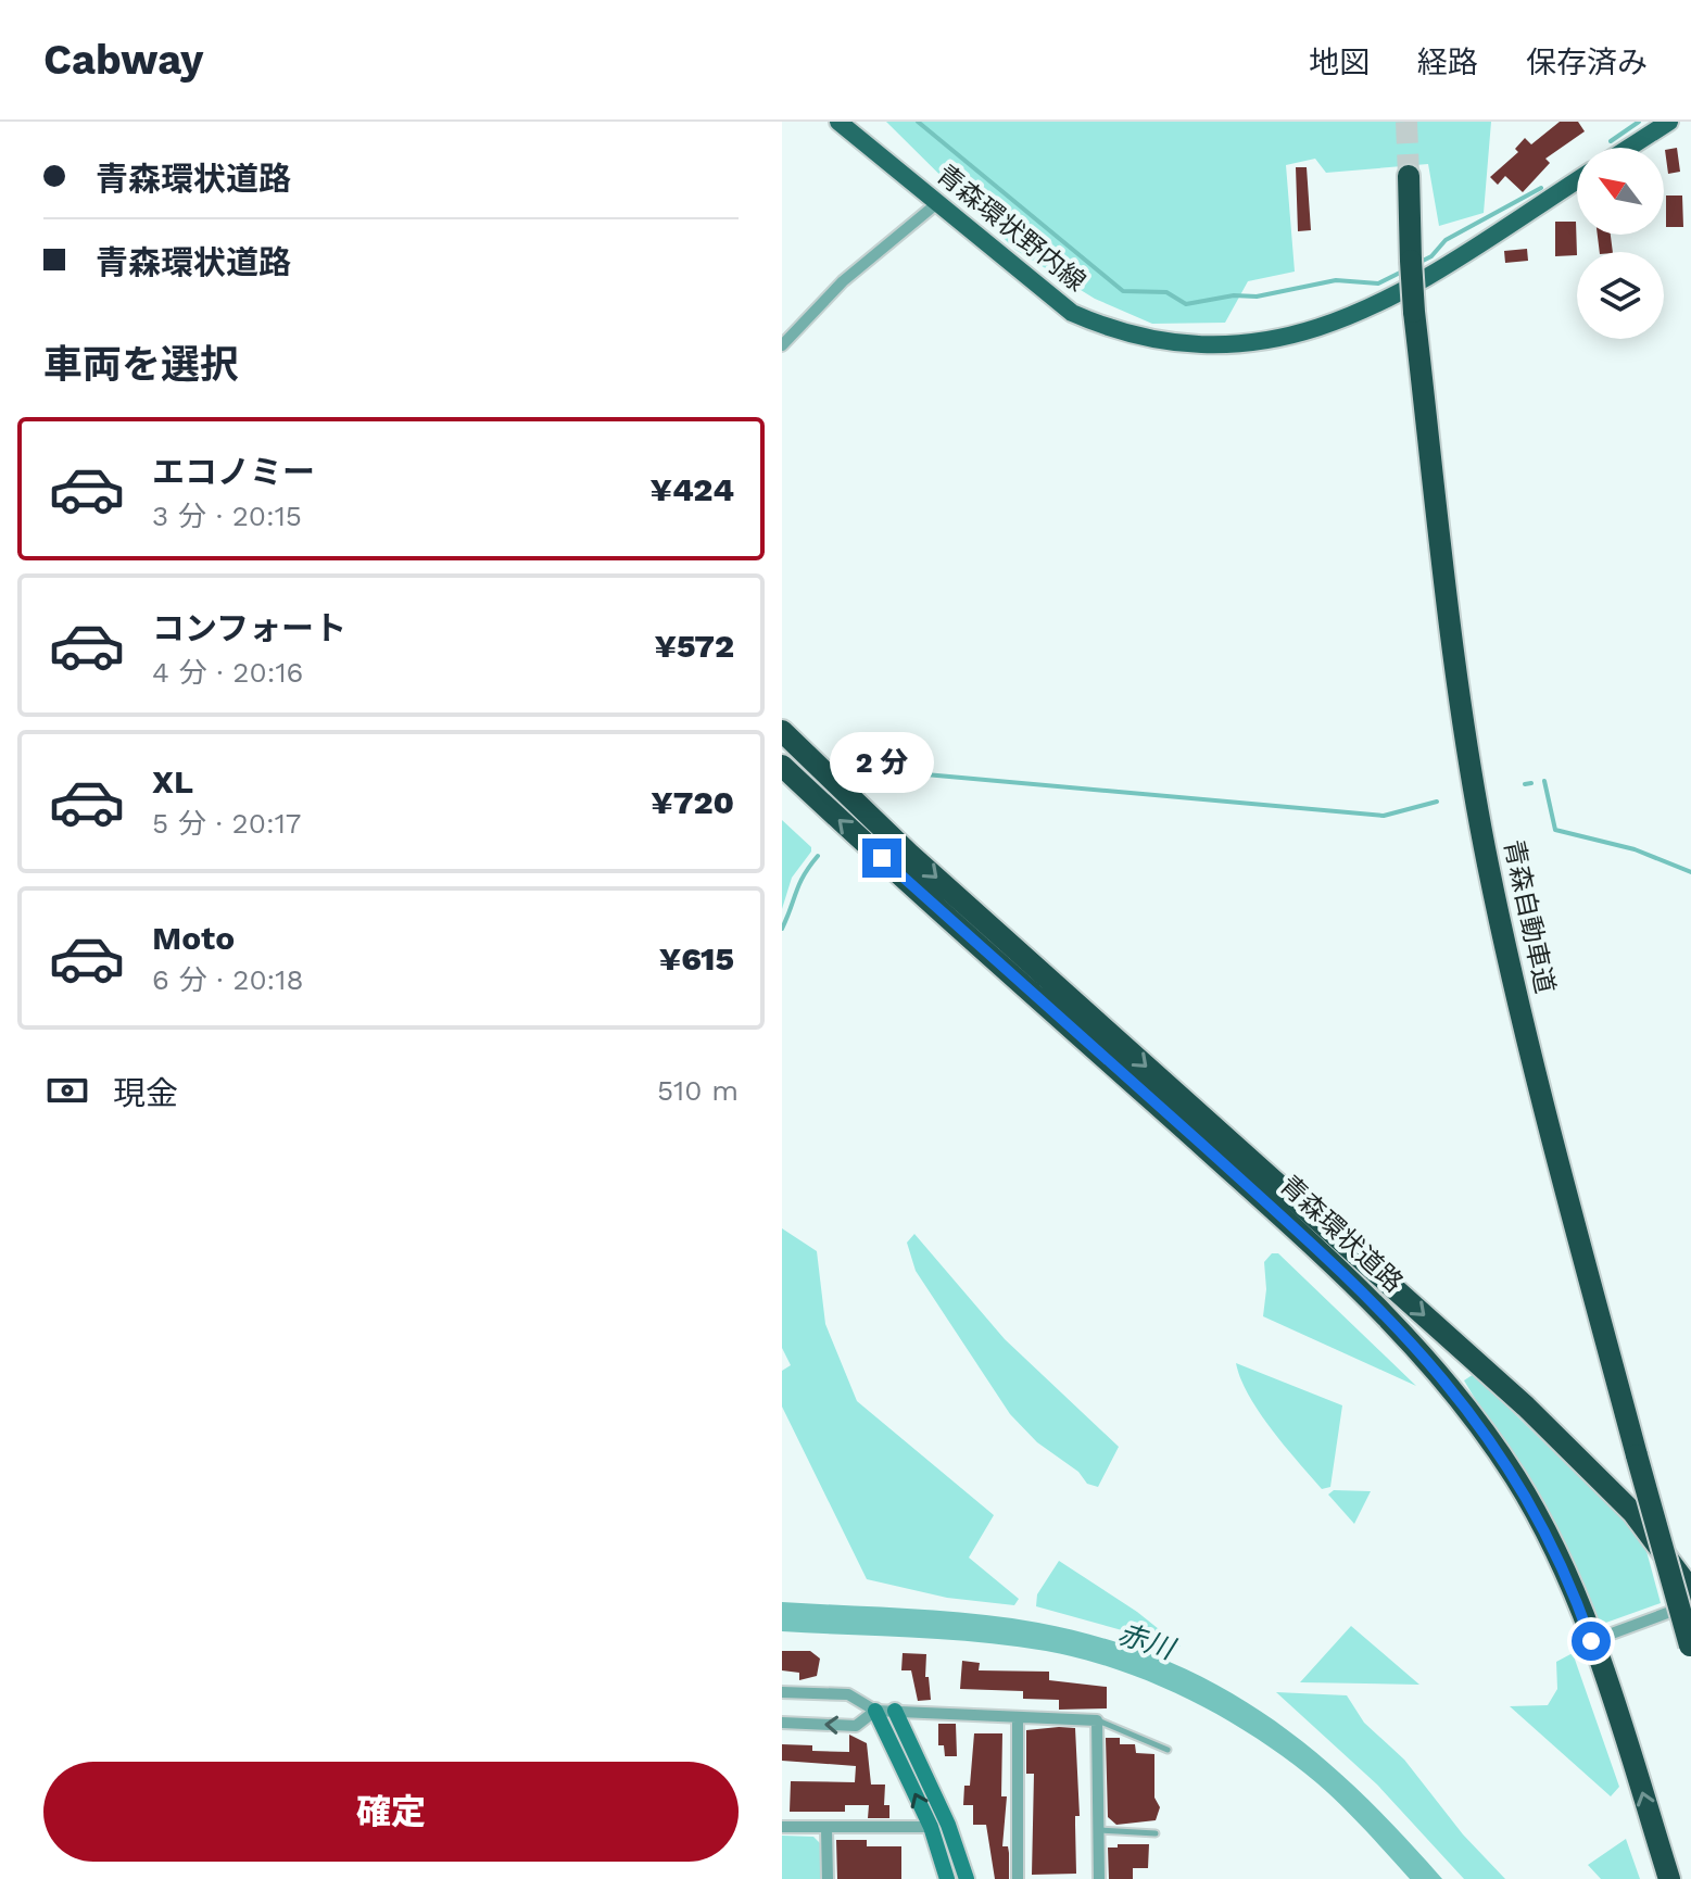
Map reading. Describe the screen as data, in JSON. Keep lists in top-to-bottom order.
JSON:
{
  "streets": {
    "highway": ["青森自動車道", "青森環状道路"],
    "main road": ["青森環状野内線"]
  },
  "water": ["赤川"],
  "north": "top left",
  "page": {
    "header": "Cabway",
    "nav": ["地図", "経路", "保存済み"],
    "banner": ["青森環状道路", "青森環状道路"],
    "heading": "車両を選択",
    "list": [
      {
        "name": "エコノミー",
        "note": "3 分 · 20:15",
        "value": "¥424"
      },
      {
        "name": "コンフォート",
        "note": "4 分 · 20:16",
        "value": "¥572"
      },
      {
        "name": "XL",
        "note": "5 分 · 20:17",
        "value": "¥720"
      },
      {
        "name": "Moto",
        "note": "6 分 · 20:18",
        "value": "¥615"
      }
    ],
    "bubble": "2 分",
    "pay": ["現金", "510 m"],
    "buttons": "確定"
  }
}
